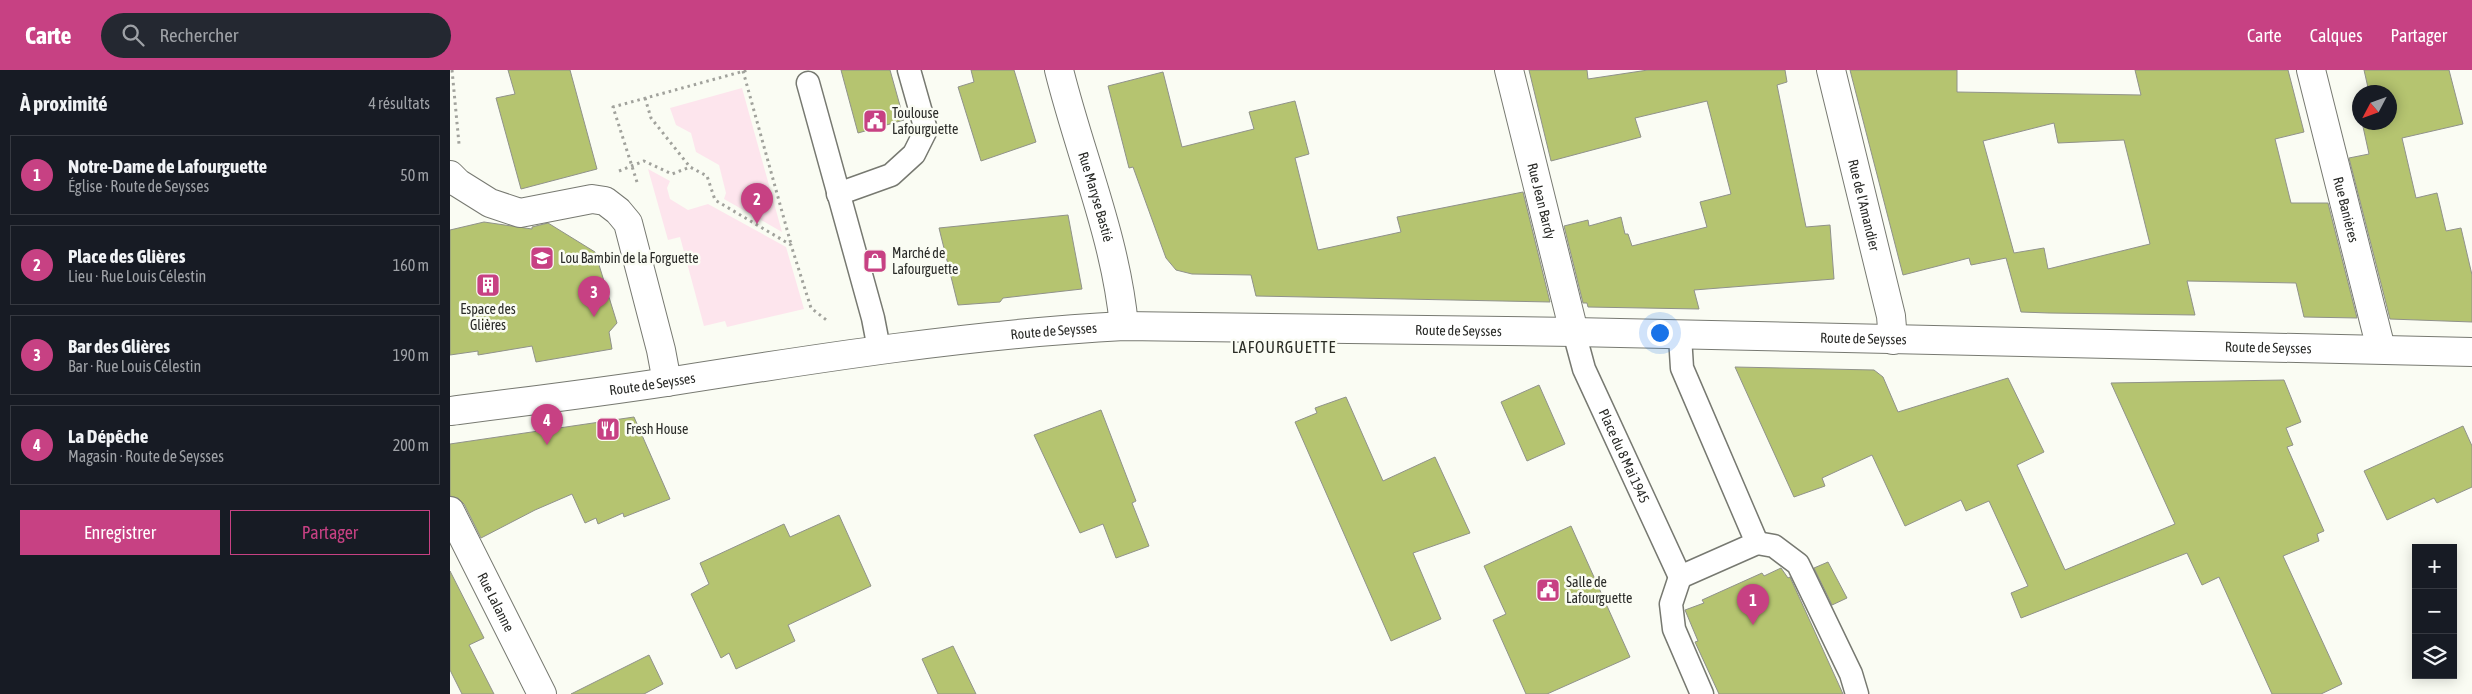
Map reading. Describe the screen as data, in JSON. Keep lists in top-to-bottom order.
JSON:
{
  "streets": {
    "main road": [
      "Rue Maryse Bastié",
      "Rue Jean Bardy",
      "Rue de l'Amandier",
      "Rue Banières",
      "Route de Seysses",
      "Rue Lalanne"
    ],
    "lane": ["Place du 8 Mai 1945"]
  },
  "crossings": [
    ["Rue Maryse Bastié", "Route de Seysses"],
    ["Rue Jean Bardy", "Route de Seysses"],
    ["Rue Jean Bardy", "Place du 8 Mai 1945"],
    ["Rue de l'Amandier", "Route de Seysses"],
    ["Rue Banières", "Route de Seysses"],
    ["Route de Seysses", "Place du 8 Mai 1945"]
  ],
  "districts": ["LAFOURGUETTE"],
  "places": {
    "public building": ["Toulouse Lafourguette", "Salle de Lafourguette"],
    "school or university": ["Lou Bambin de la Forguette"],
    "shop": ["Marché de Lafourguette"],
    "building": ["Espace des Glières"],
    "restaurant": ["Fresh House"]
  },
  "north": "bottom left",
  "page": {
    "header": "Carte",
    "search": "Rechercher",
    "nav": ["Carte", "Calques", "Partager"],
    "heading": ["À proximité", "4 résultats"],
    "list": [
      {
        "mark": "1",
        "name": "Notre-Dame de Lafourguette",
        "note": "Église · Route de Seysses",
        "value": "50 m"
      },
      {
        "mark": "2",
        "name": "Place des Glières",
        "note": "Lieu · Rue Louis Célestin",
        "value": "160 m"
      },
      {
        "mark": "3",
        "name": "Bar des Glières",
        "note": "Bar · Rue Louis Célestin",
        "value": "190 m"
      },
      {
        "mark": "4",
        "name": "La Dépêche",
        "note": "Magasin · Route de Seysses",
        "value": "200 m"
      }
    ],
    "pins": [
      "2",
      "3",
      "4",
      "1"
    ],
    "buttons": ["Enregistrer", "Partager"],
    "map_buttons": ["+", "−"]
  }
}
